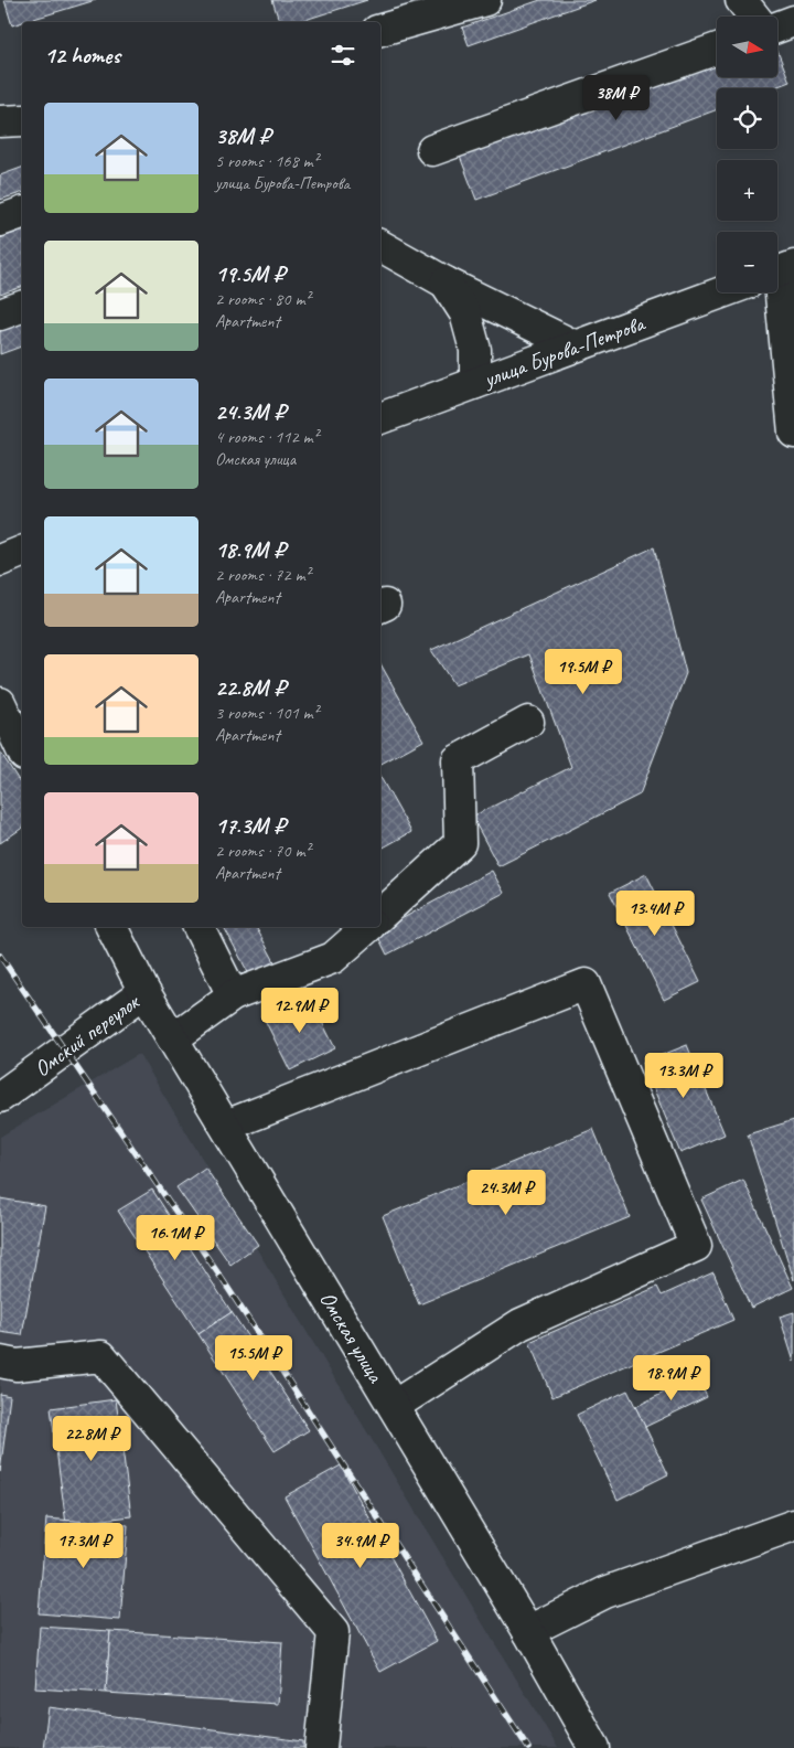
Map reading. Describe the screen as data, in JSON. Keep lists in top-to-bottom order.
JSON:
{
  "streets": {
    "main road": ["улица Бурова-Петрова", "Омский переулок", "Омская улица"]
  },
  "crossings": [
    ["Омский переулок", "Омская улица"]
  ],
  "north": "right",
  "page": {
    "map_buttons": ["+", "−"],
    "heading": "12 homes",
    "price": [
      "38M ₽",
      "19.5M ₽",
      "13.4M ₽",
      "12.9M ₽",
      "13.3M ₽",
      "24.3M ₽",
      "16.1M ₽",
      "15.5M ₽",
      "18.9M ₽",
      "22.8M ₽",
      "17.3M ₽",
      "34.9M ₽"
    ],
    "list": [
      {
        "name": "38M ₽",
        "note": "5 rooms · 168 m² · улица Бурова-Петрова"
      },
      {
        "name": "19.5M ₽",
        "note": "2 rooms · 80 m² · Apartment"
      },
      {
        "name": "24.3M ₽",
        "note": "4 rooms · 112 m² · Омская улица"
      },
      {
        "name": "18.9M ₽",
        "note": "2 rooms · 72 m² · Apartment"
      },
      {
        "name": "22.8M ₽",
        "note": "3 rooms · 101 m² · Apartment"
      },
      {
        "name": "17.3M ₽",
        "note": "2 rooms · 70 m² · Apartment"
      }
    ]
  }
}
